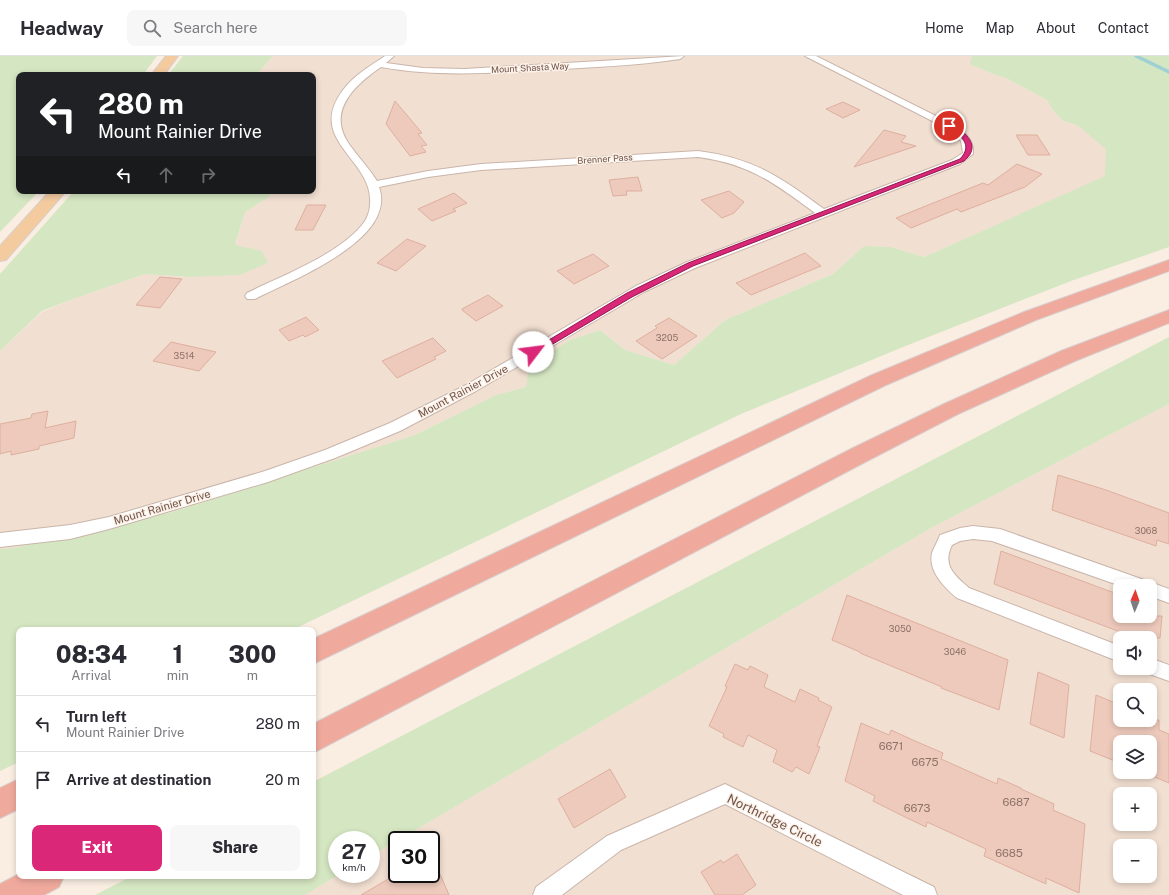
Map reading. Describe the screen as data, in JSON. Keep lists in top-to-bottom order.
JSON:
{
  "streets": {
    "street": [
      "Mount Shasta Way",
      "Brenner Pass",
      "Mount Rainier Drive",
      "Northridge Circle"
    ]
  },
  "crossings": [
    ["Brenner Pass", "Mount Rainier Drive"]
  ],
  "house_numbers": [
    "3205",
    "3514",
    "3068",
    "3050",
    "3046",
    "6671",
    "6675",
    "6687",
    "6673",
    "6685"
  ],
  "north": "top",
  "page": {
    "header": "Headway",
    "search": "Search here",
    "nav": [
      "Home",
      "Map",
      "About",
      "Contact"
    ],
    "turn": ["280 m", "Mount Rainier Drive"],
    "map_buttons": ["+", "−"],
    "eta": [
      "08:34",
      "Arrival",
      "1",
      "min",
      "300",
      "m"
    ],
    "list": [
      {
        "name": "Turn left",
        "note": "Mount Rainier Drive",
        "value": "280 m"
      },
      {
        "name": "Arrive at destination",
        "value": "20 m"
      }
    ],
    "buttons": ["Exit", "Share"],
    "speed": "27 km/h",
    "limit": "30"
  }
}
